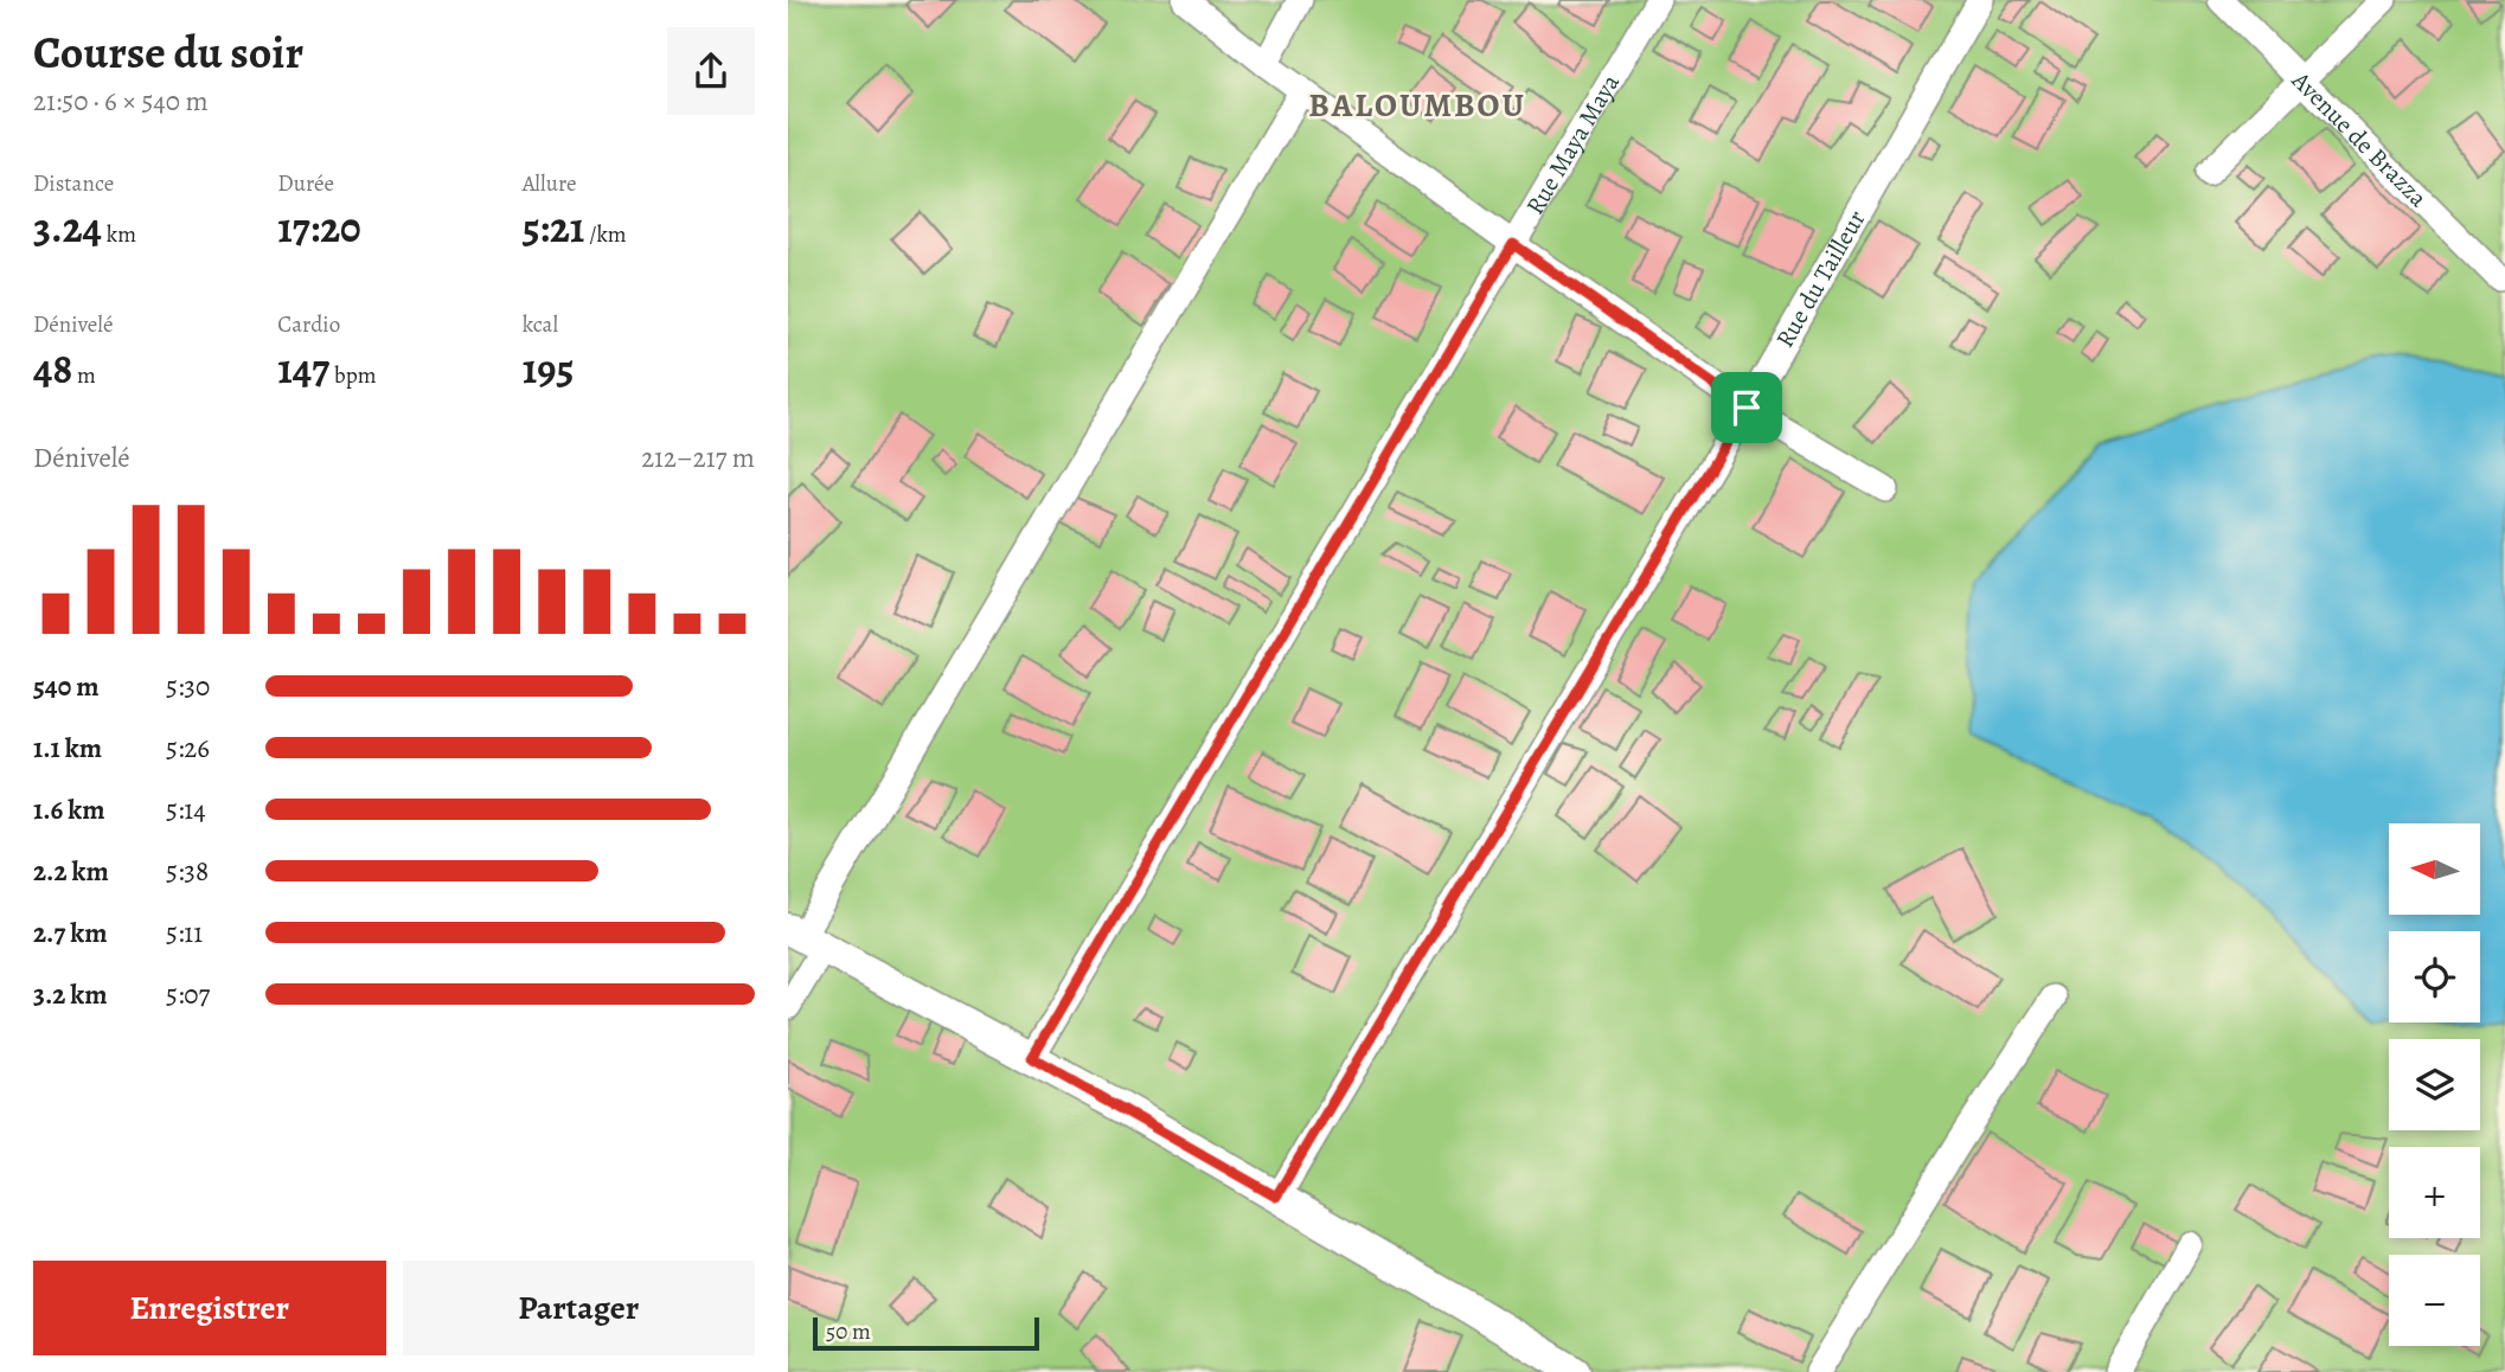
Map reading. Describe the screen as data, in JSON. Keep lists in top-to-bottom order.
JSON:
{
  "streets": {
    "street": ["Avenue de Brazza", "Rue Maya Maya", "Rue du Tailleur"]
  },
  "districts": ["BALOUMBOU"],
  "scale_bar": "50 m",
  "north": "left",
  "page": {
    "heading": ["Course du soir", "21:50 · 6 × 540 m"],
    "stats": [
      ["Distance", "3.24 km"],
      ["Durée", "17:20"],
      ["Allure", "5:21 /km"],
      ["Dénivelé", "48 m"],
      ["Cardio", "147 bpm"],
      ["kcal", "195"]
    ],
    "chart": ["Dénivelé", "212–217 m"],
    "list": [
      {
        "name": "540 m",
        "note": "5:30"
      },
      {
        "name": "1.1 km",
        "note": "5:26"
      },
      {
        "name": "1.6 km",
        "note": "5:14"
      },
      {
        "name": "2.2 km",
        "note": "5:38"
      },
      {
        "name": "2.7 km",
        "note": "5:11"
      },
      {
        "name": "3.2 km",
        "note": "5:07"
      }
    ],
    "map_buttons": ["+", "−"],
    "buttons": ["Enregistrer", "Partager"],
    "scale": "50 m"
  }
}
